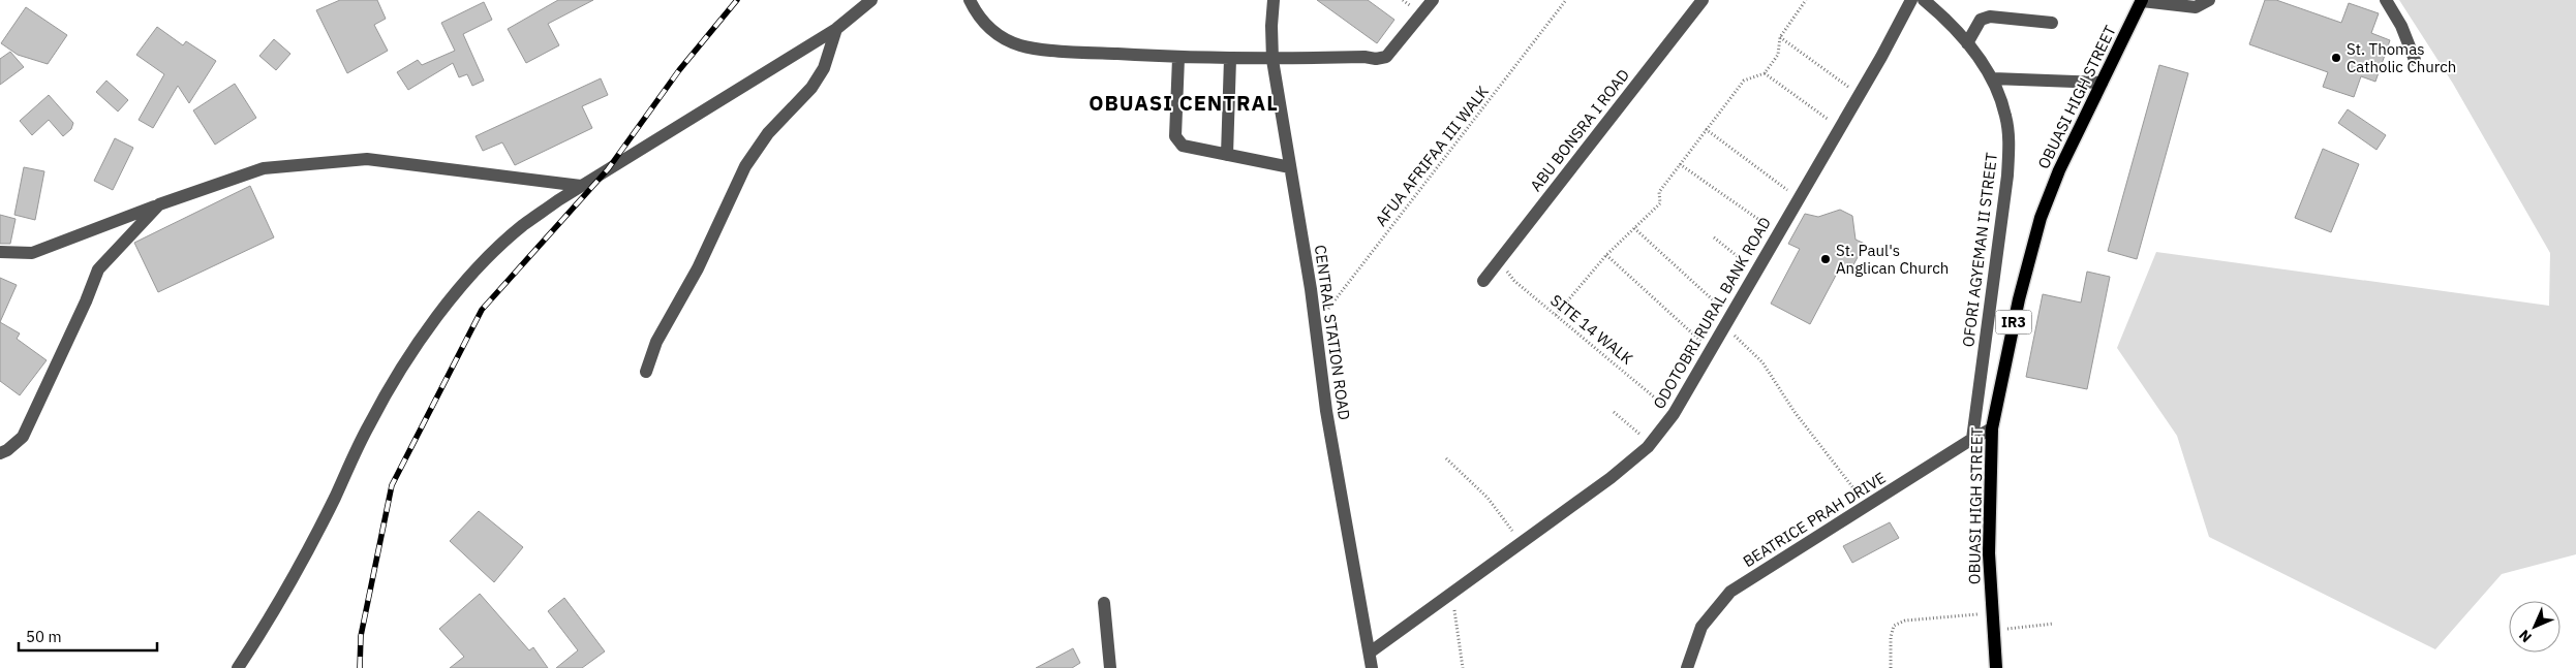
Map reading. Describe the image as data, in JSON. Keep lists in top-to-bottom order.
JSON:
{
  "streets": {
    "main road": ["OBUASI HIGH STREET", "IR3"],
    "street": [
      "ABU BONSRA I ROAD",
      "OFORI AGYEMAN II STREET",
      "ODOTOBRI RURAL BANK ROAD",
      "CENTRAL STATION ROAD",
      "BEATRICE PRAH DRIVE"
    ],
    "path": ["AFUA AFRIFAA III WALK", "SITE 14 WALK"]
  },
  "crossings": [
    ["OBUASI HIGH STREET", "BEATRICE PRAH DRIVE"],
    ["ABU BONSRA I ROAD", "SITE 14 WALK"],
    ["AFUA AFRIFAA III WALK", "CENTRAL STATION ROAD"],
    ["OFORI AGYEMAN II STREET", "BEATRICE PRAH DRIVE"],
    ["ODOTOBRI RURAL BANK ROAD", "SITE 14 WALK"],
    ["ODOTOBRI RURAL BANK ROAD", "CENTRAL STATION ROAD"]
  ],
  "districts": ["OBUASI CENTRAL"],
  "places": ["St. Thomas Catholic Church", "St. Paul's Anglican Church"],
  "scale_bar": "50 m",
  "north": "bottom left"
}
